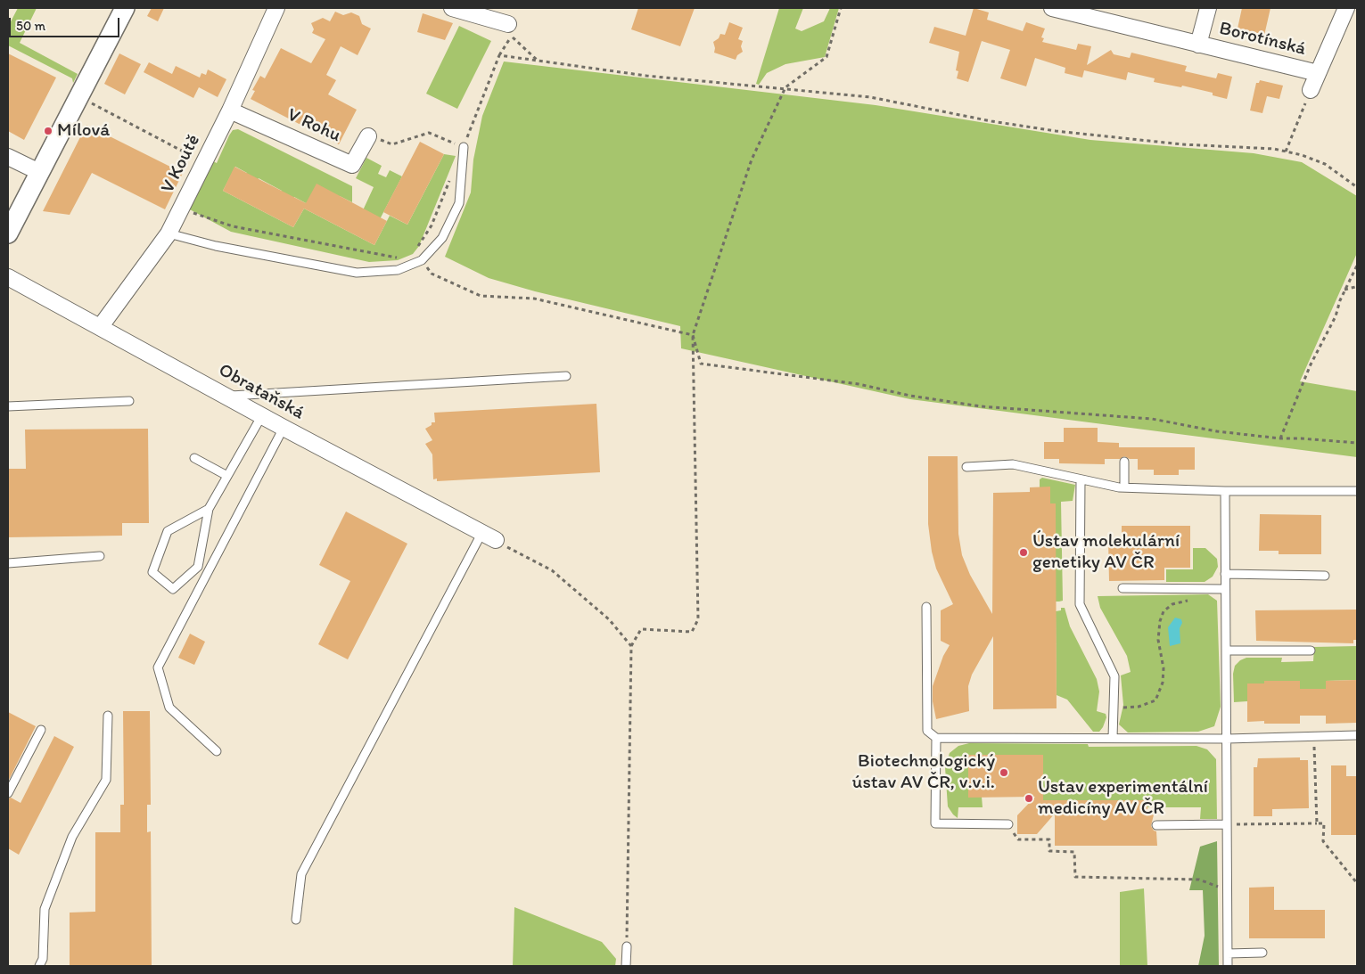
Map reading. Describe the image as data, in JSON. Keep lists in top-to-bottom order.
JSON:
{
  "streets": {
    "street": [
      "Borotínská",
      "V Rohu",
      "V Koutě",
      "Obrataňská"
    ]
  },
  "crossings": [
    ["V Rohu", "V Koutě"],
    ["V Koutě", "Obrataňská"]
  ],
  "places": [
    "Mílová",
    "Ústav molekulární genetiky AV ČR",
    "Biotechnologický ústav AV ČR, v.v.i.",
    "Ústav experimentální medicíny AV ČR"
  ],
  "scale_bar": "50 m"
}
